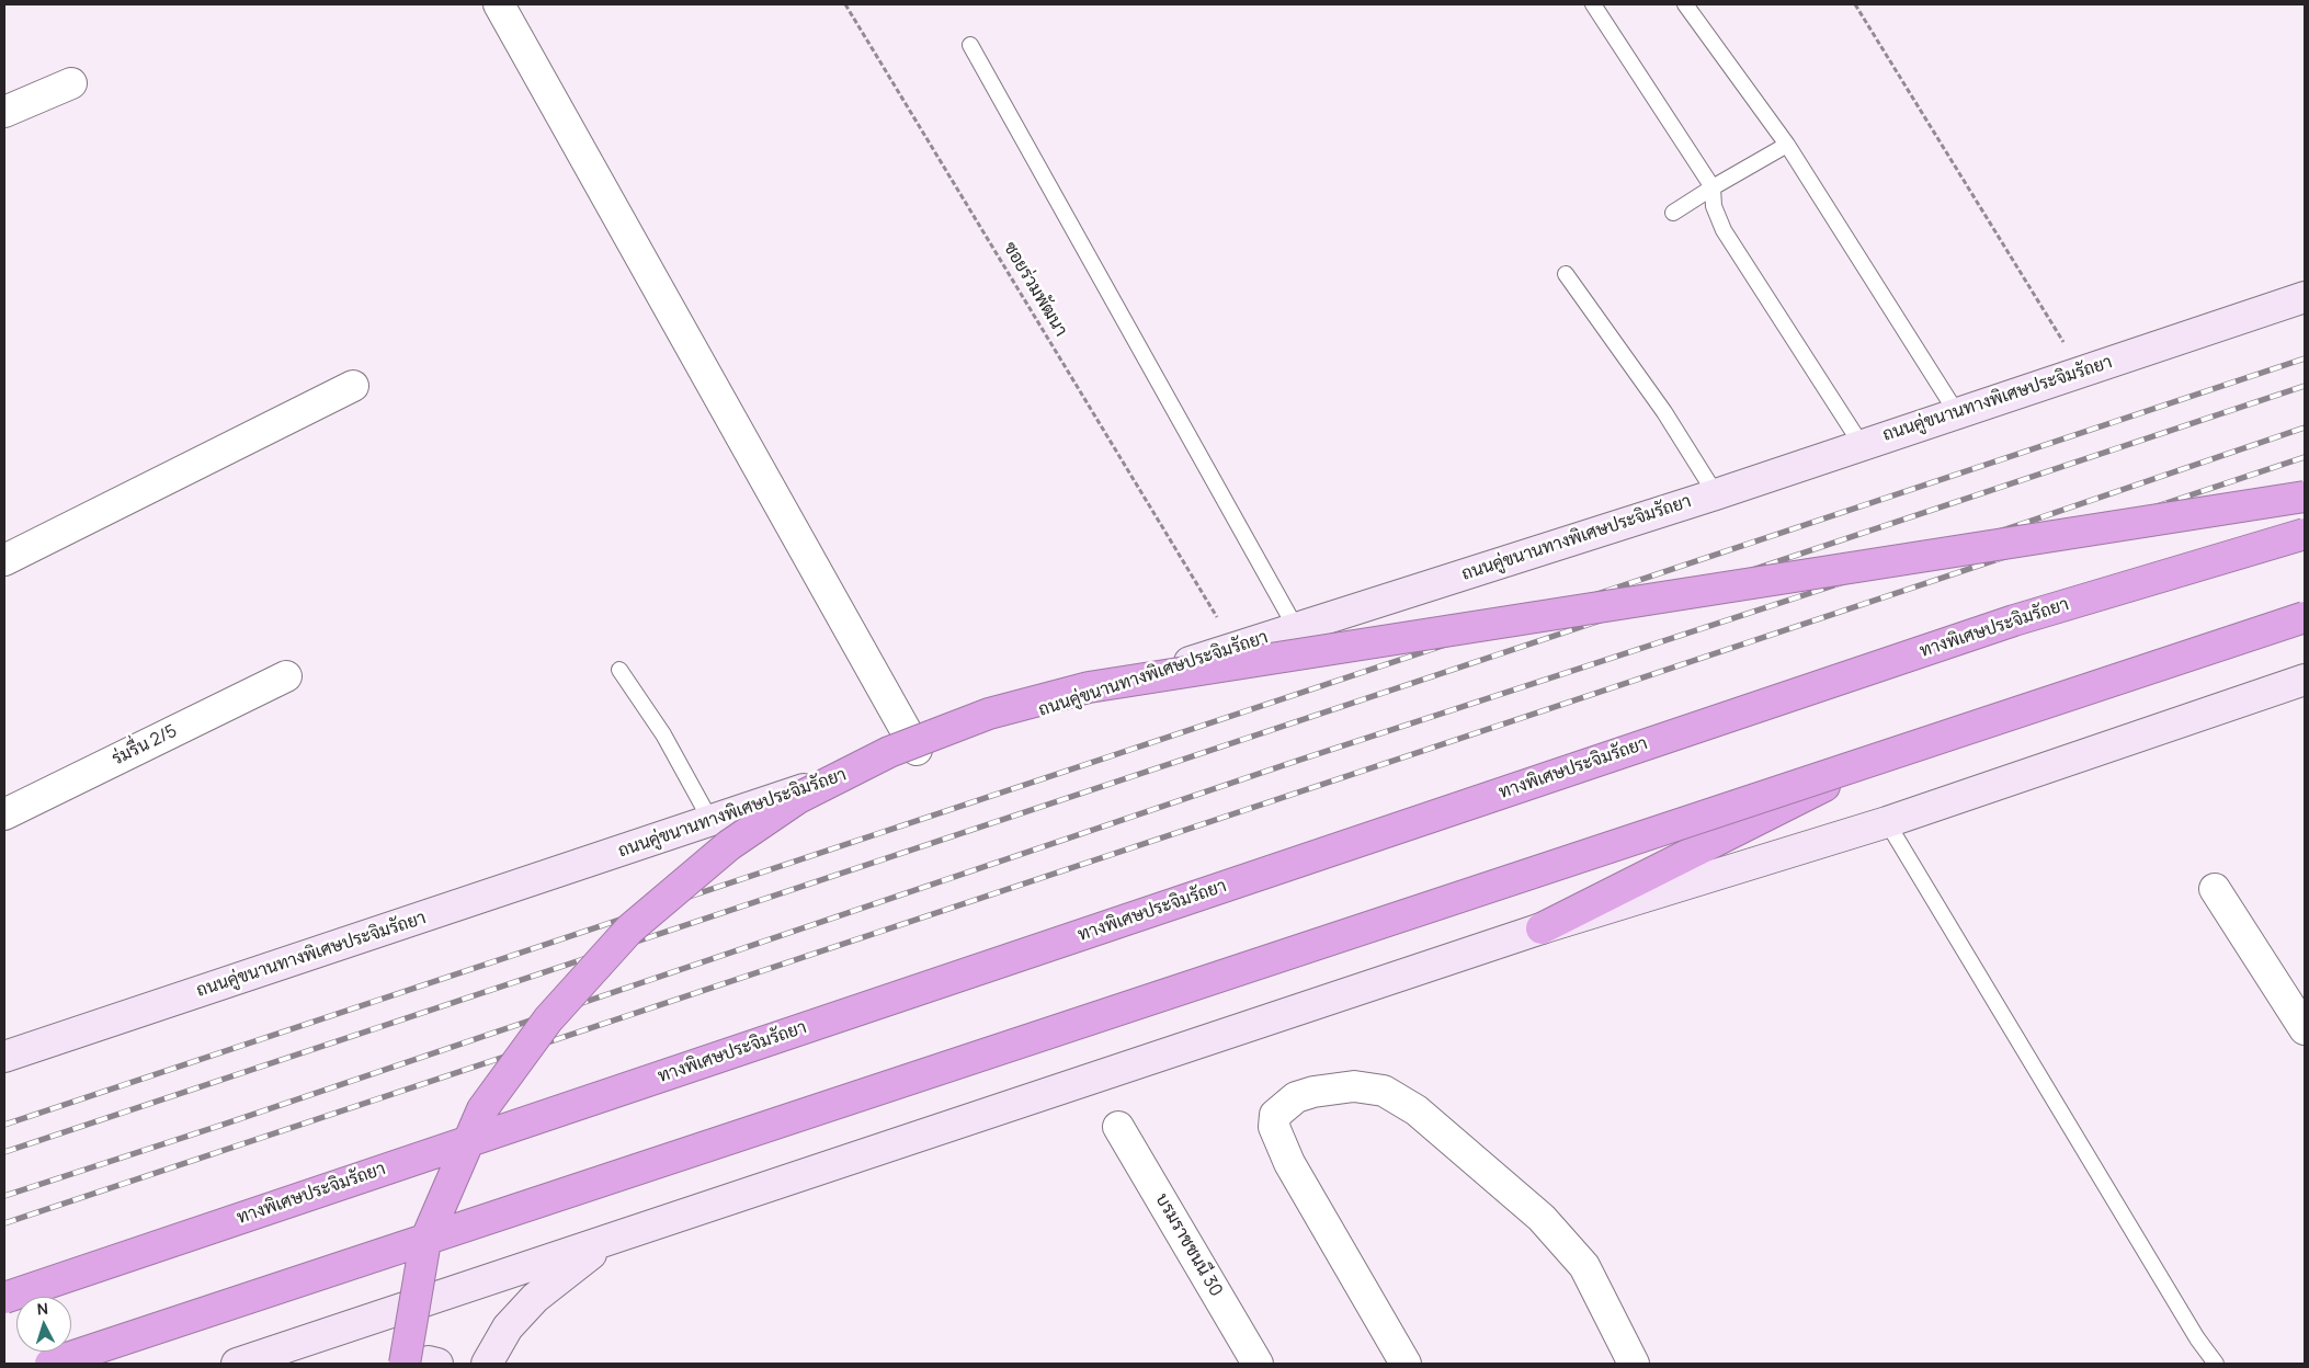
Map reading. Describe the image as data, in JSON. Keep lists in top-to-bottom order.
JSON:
{
  "streets": {
    "highway": ["ทางพิเศษประจิมรัถยา"],
    "main road": ["ถนนคู่ขนานทางพิเศษประจิมรัถยา"],
    "street": ["ร่มรื่น 2/5", "บรมราชชนนี 30"],
    "path": ["ซอยร่วมพัฒนา"]
  },
  "north": "top"
}
